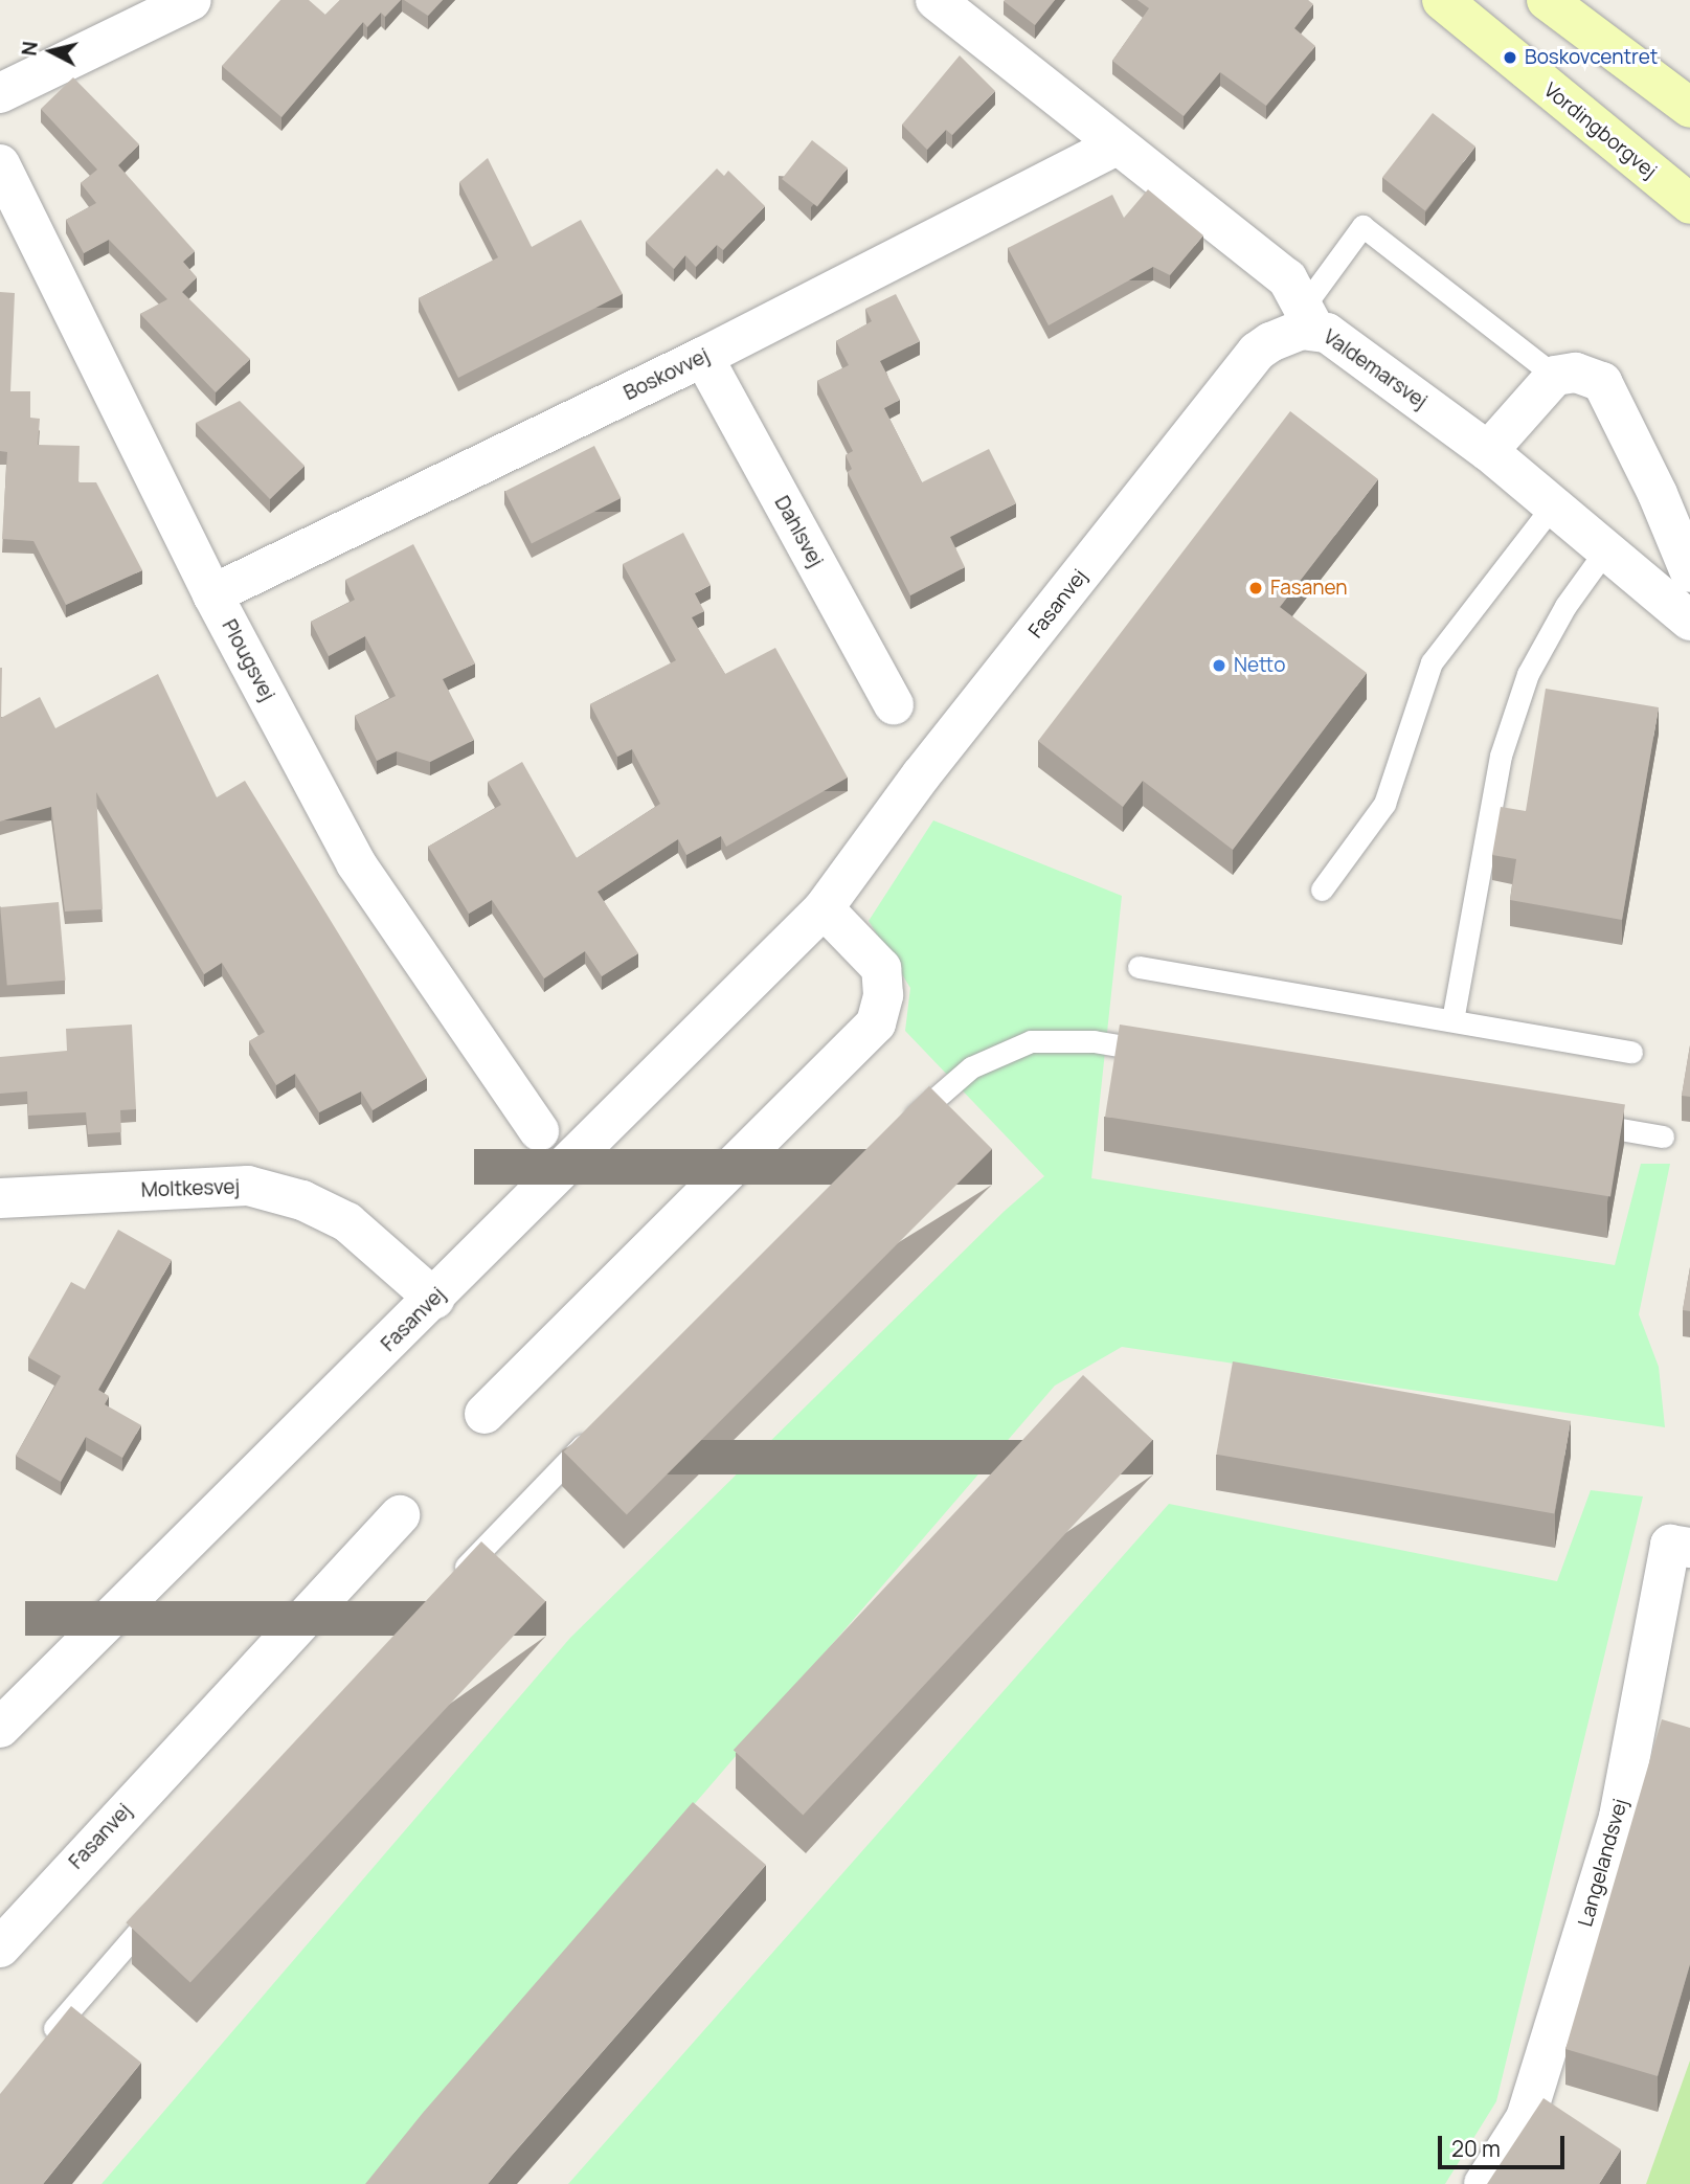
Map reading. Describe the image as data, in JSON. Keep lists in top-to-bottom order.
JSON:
{
  "streets": {
    "main road": ["Vordingborgvej"],
    "street": [
      "Valdemarsvej",
      "Boskovvej",
      "Dahlsvej",
      "Fasanvej",
      "Plougsvej",
      "Moltkesvej",
      "Langelandsvej"
    ]
  },
  "crossings": [
    ["Valdemarsvej", "Fasanvej"],
    ["Boskovvej", "Dahlsvej"],
    ["Boskovvej", "Plougsvej"],
    ["Fasanvej", "Moltkesvej"]
  ],
  "places": ["Boskovcentret", "Fasanen", "Netto"],
  "scale_bar": "20 m",
  "north": "left"
}
